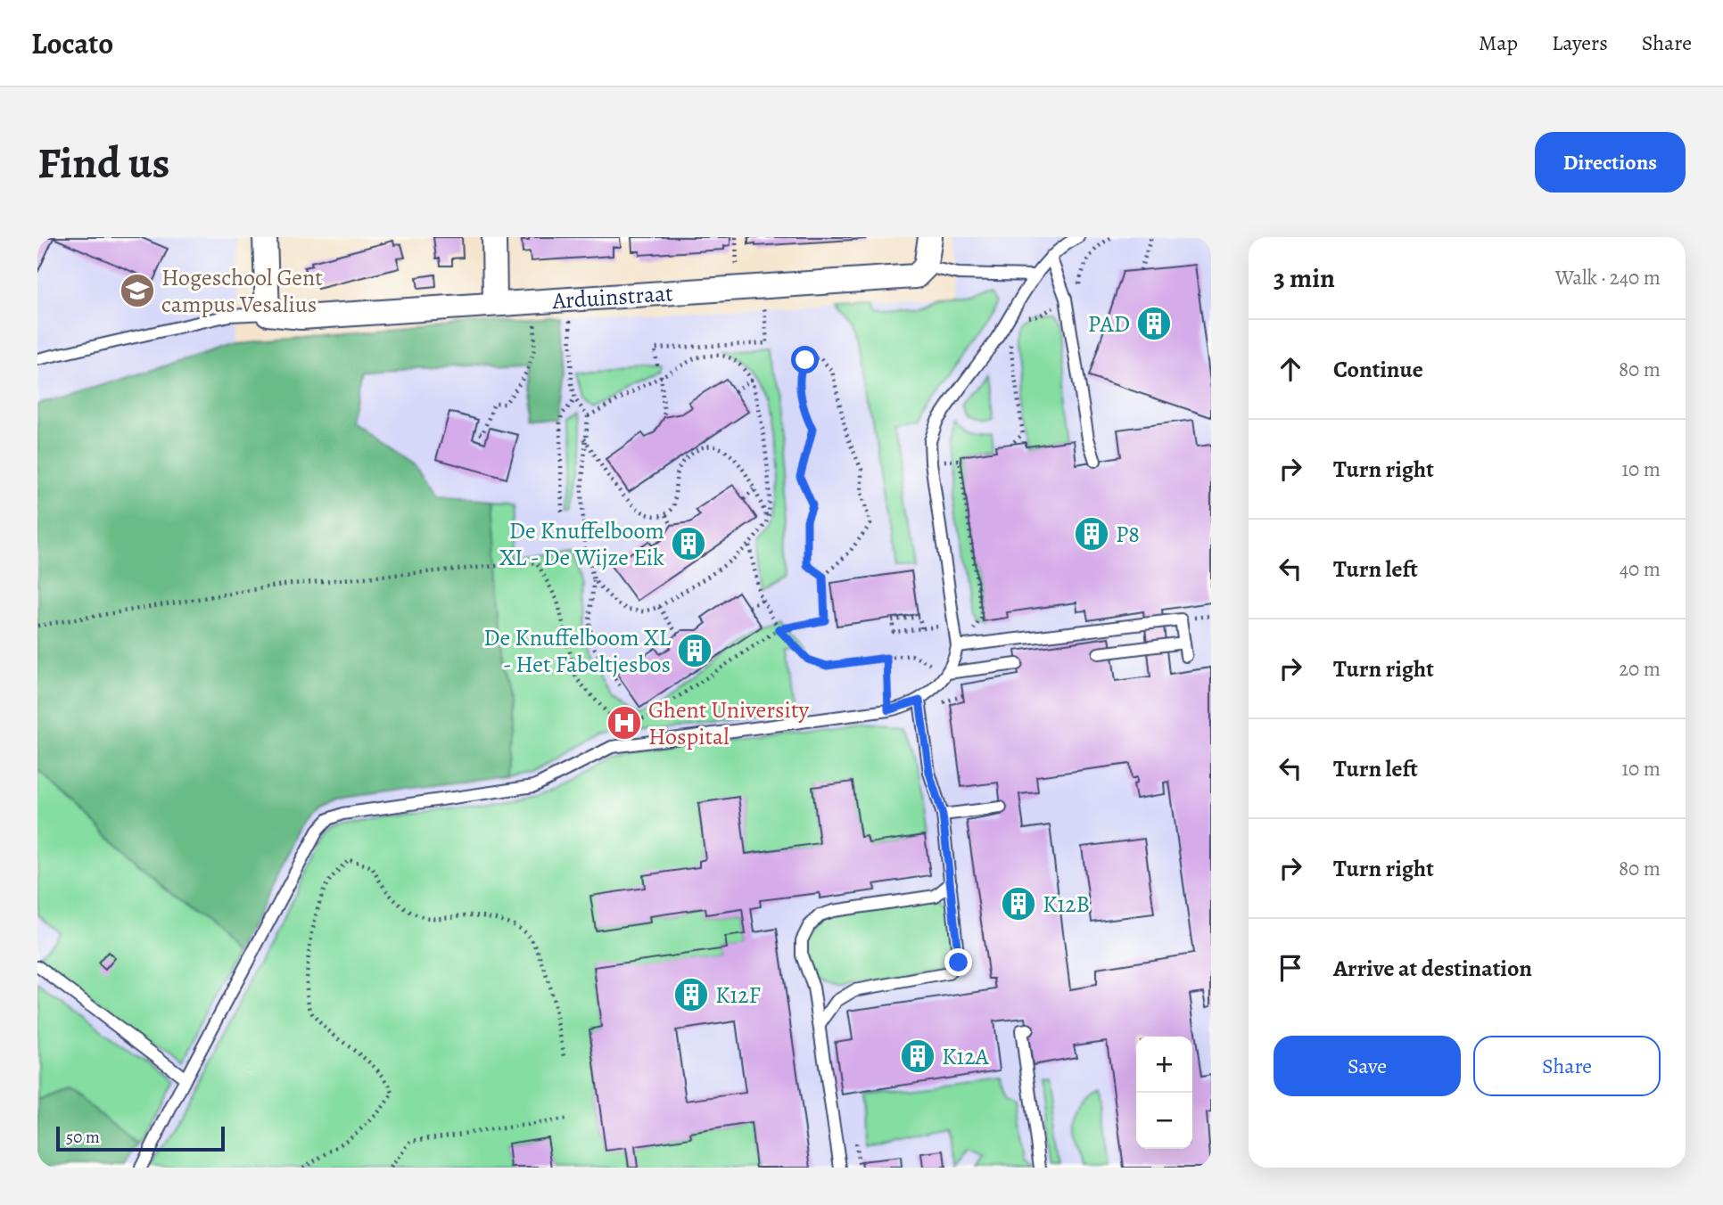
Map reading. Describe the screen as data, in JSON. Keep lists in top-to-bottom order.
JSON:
{
  "streets": {
    "street": ["Arduinstraat"]
  },
  "places": {
    "school or university": ["Hogeschool Gent campus Vesalius"],
    "building": [
      "PAD",
      "P8",
      "De Knuffelboom XL - De Wijze Eik",
      "De Knuffelboom XL - Het Fabeltjesbos",
      "K12B",
      "K12F",
      "K12A"
    ],
    "hospital": ["Ghent University Hospital"]
  },
  "scale_bar": "50 m",
  "page": {
    "header": "Locato",
    "nav": ["Map", "Layers", "Share"],
    "buttons": [
      "Directions",
      ["Save", "Share"]
    ],
    "title": "Find us",
    "heading": ["3 min", "Walk · 240 m"],
    "list": [
      ["Continue", "80 m"],
      ["Turn right", "10 m"],
      ["Turn left", "40 m"],
      ["Turn right", "20 m"],
      ["Turn left", "10 m"],
      ["Turn right", "80 m"],
      "Arrive at destination"
    ],
    "map_buttons": ["+", "−"],
    "scale": "50 m"
  }
}
